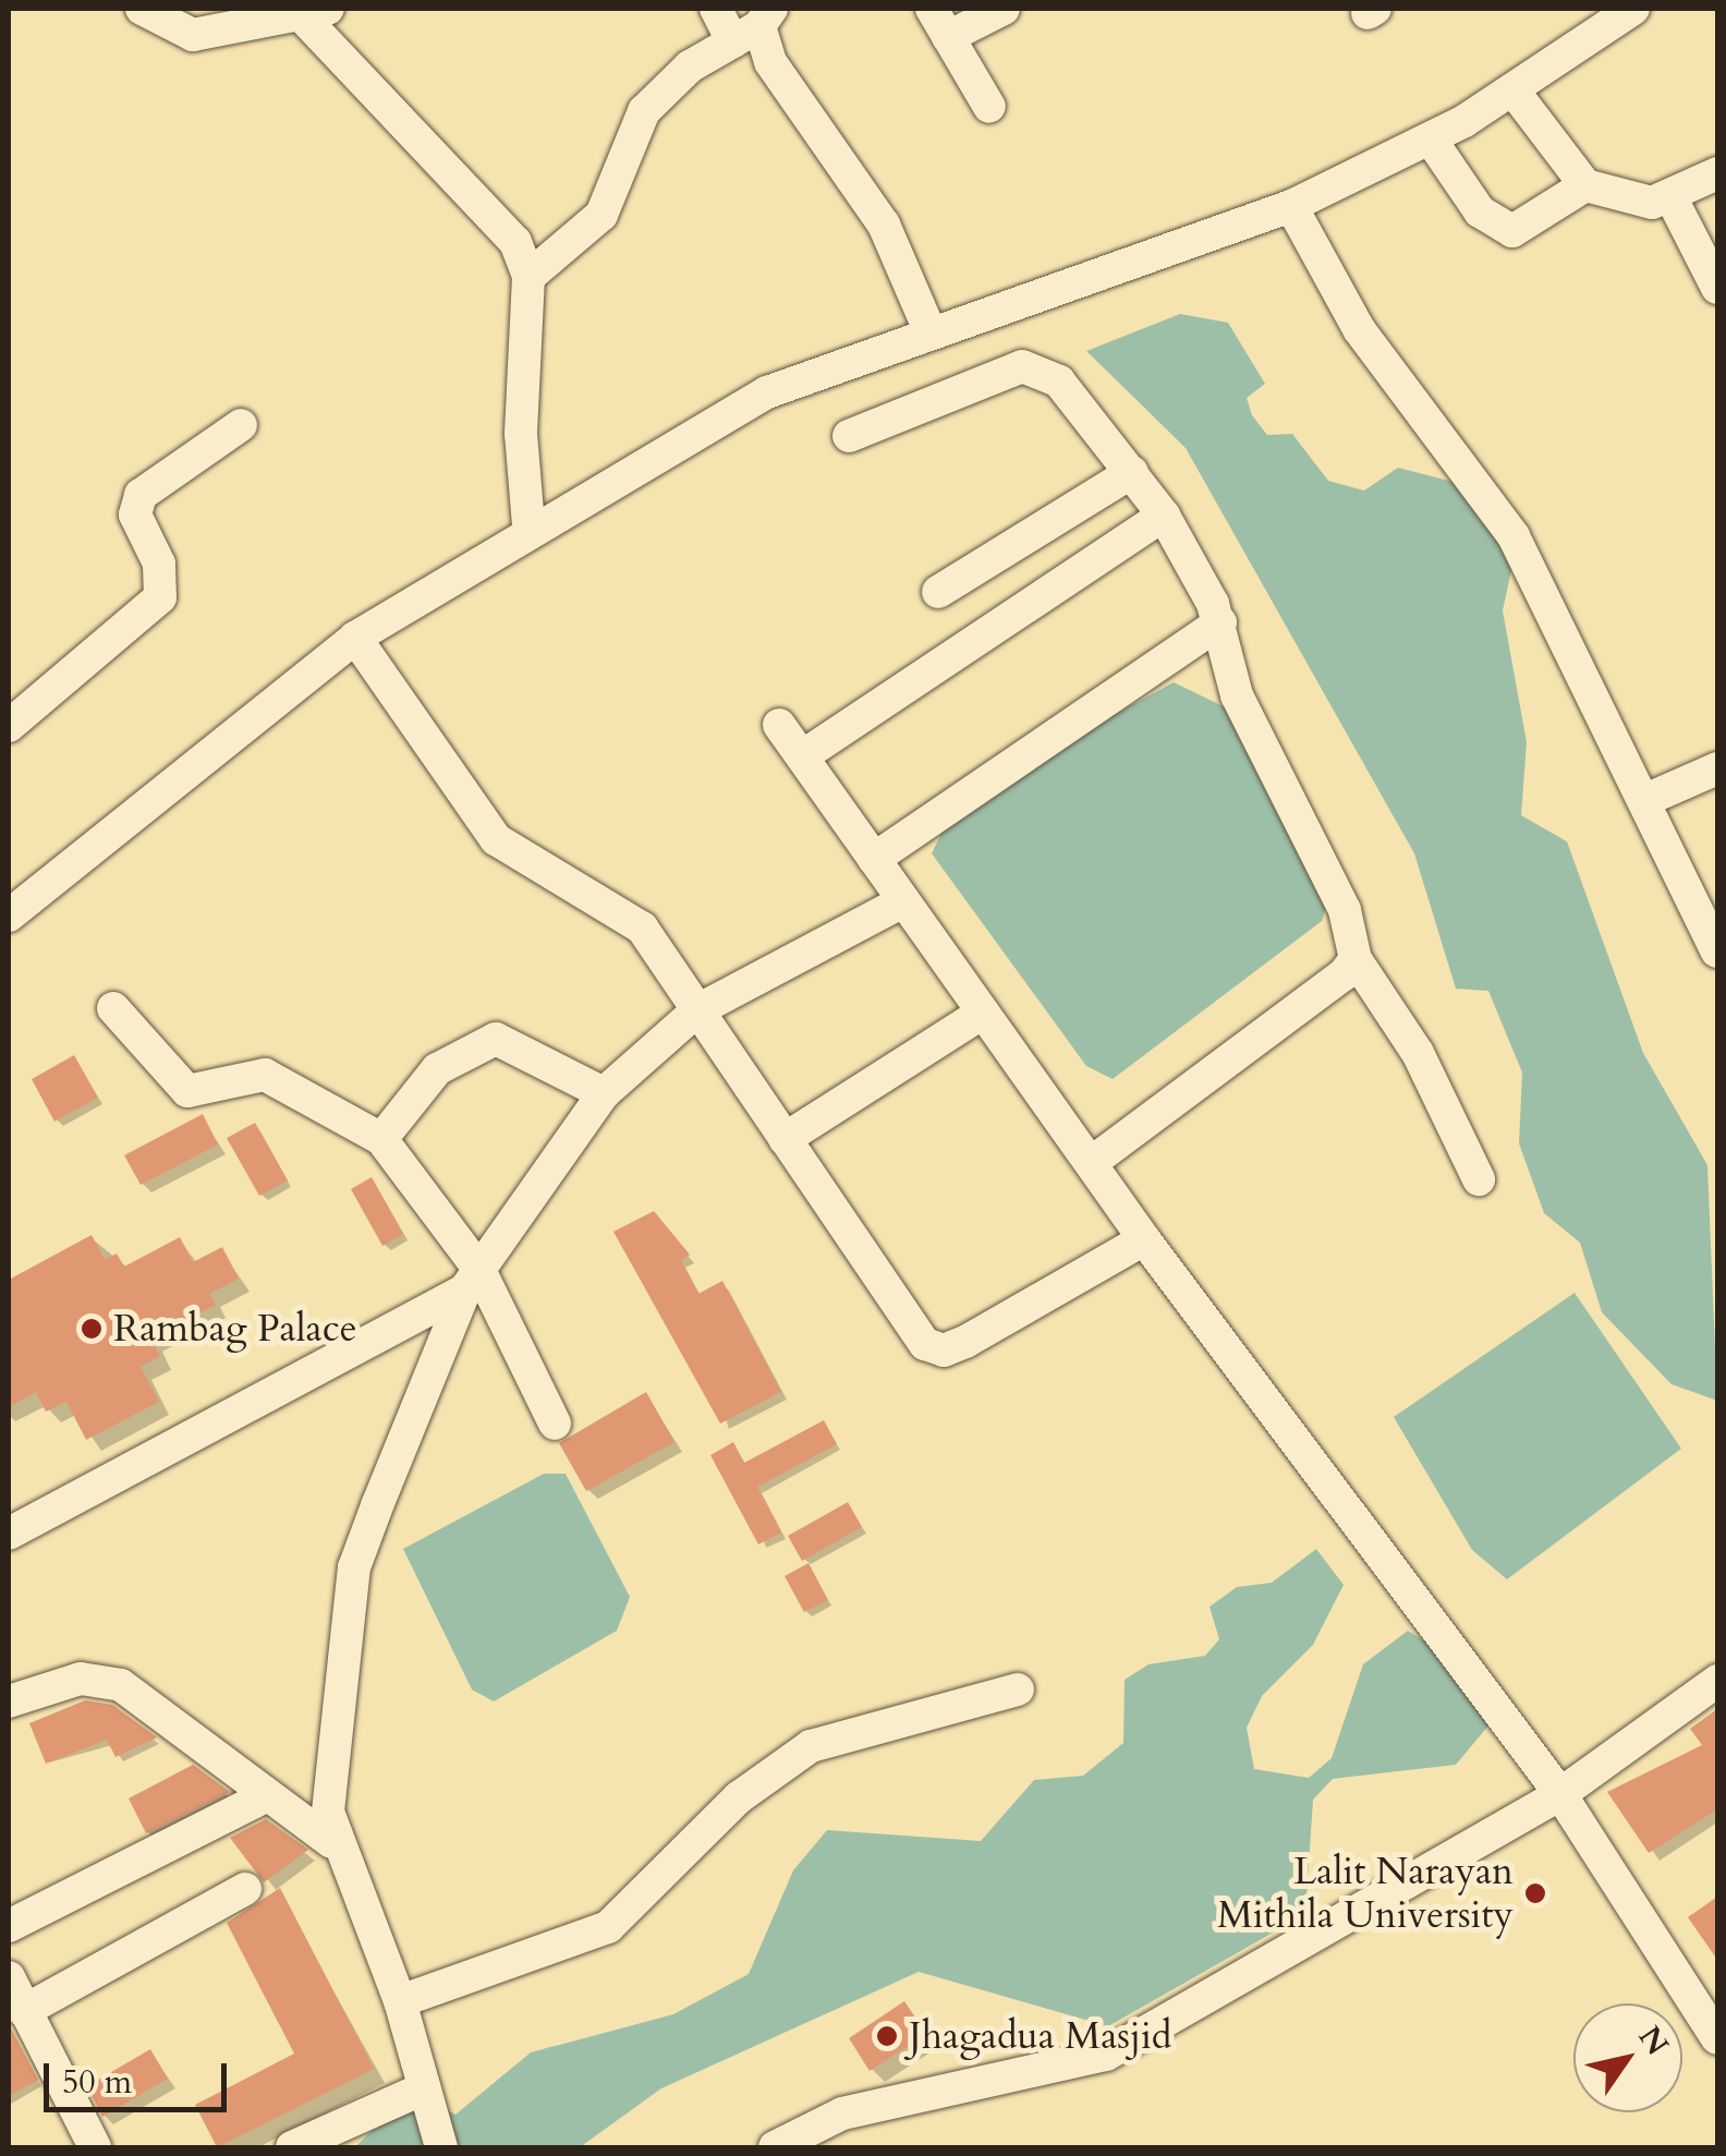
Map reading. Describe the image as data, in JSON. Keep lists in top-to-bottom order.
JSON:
{
  "places": ["Rambag Palace", "Lalit Narayan Mithila University", "Jhagadua Masjid"],
  "scale_bar": "50 m",
  "north": "top right"
}
